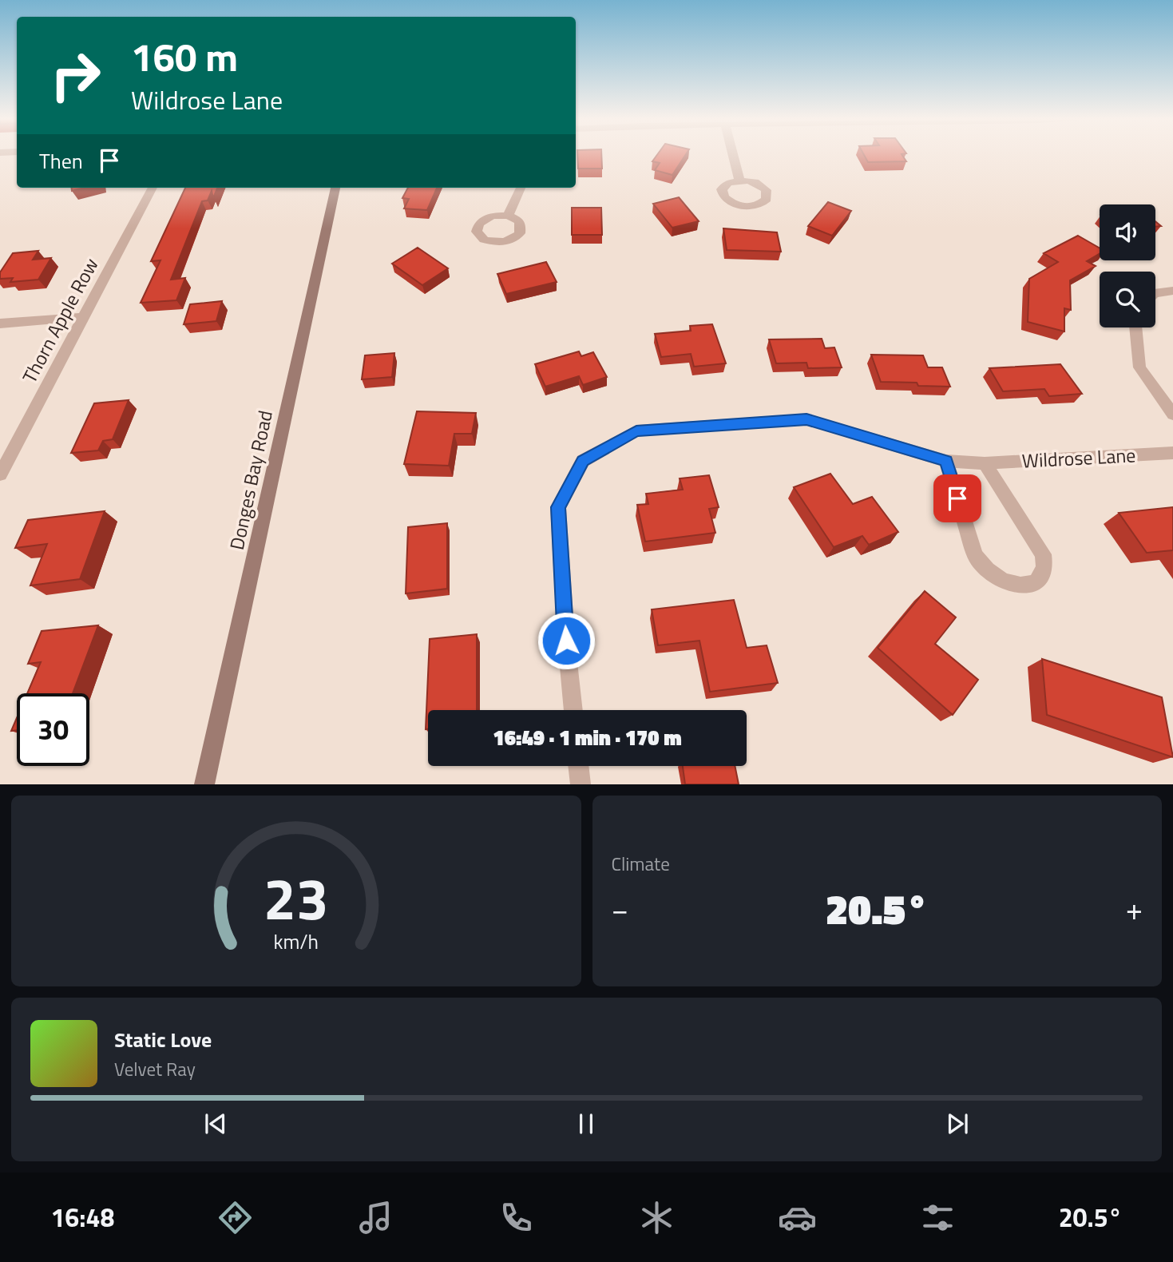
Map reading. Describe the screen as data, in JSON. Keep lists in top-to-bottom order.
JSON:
{
  "streets": {
    "street": ["Thorn Apple Row", "Wildrose Lane", "Donges Bay Road"]
  },
  "page": {
    "turn": ["160 m", "Wildrose Lane"],
    "then": "Then",
    "limit": "30",
    "trip": "16:49 · 1 min · 170 m",
    "tile": "Climate",
    "heat": ["−", "20.5°", "+"],
    "song": ["Static Love", "Velvet Ray"],
    "tabs": ["16:48", "20.5°"],
    "gauge": ["23", "km/h"]
  }
}
